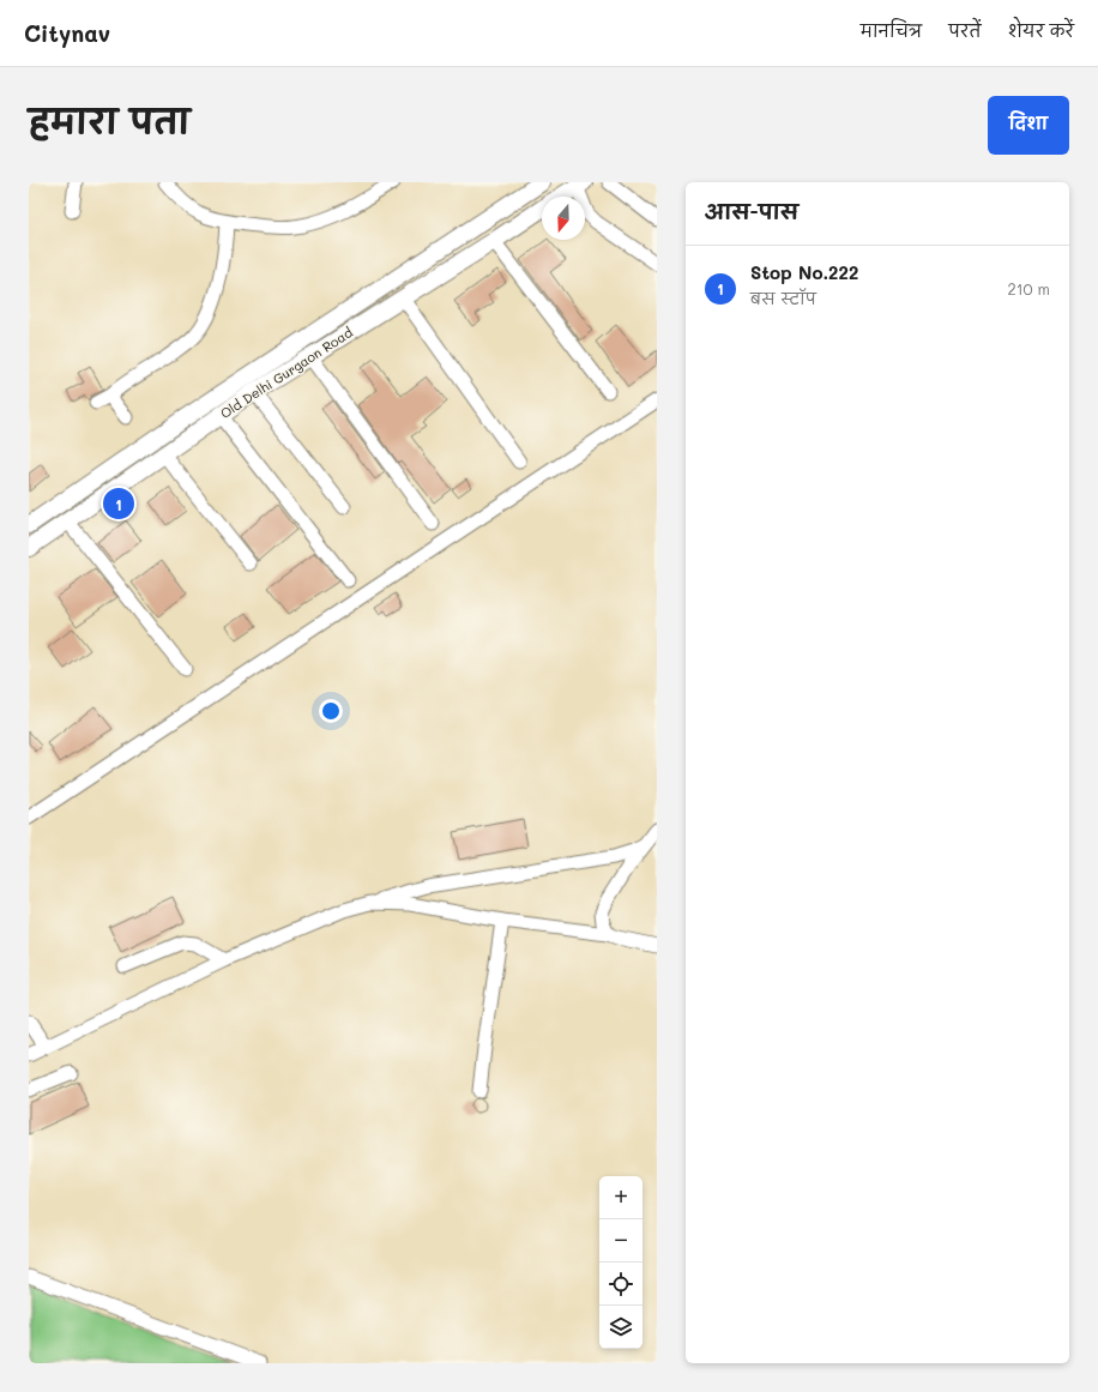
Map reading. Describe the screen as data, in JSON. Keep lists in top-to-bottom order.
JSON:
{
  "streets": {
    "main road": ["Old Delhi Gurgaon Road"]
  },
  "north": "bottom",
  "page": {
    "header": "Citynav",
    "nav": ["मानचित्र", "परतें", "शेयर करें"],
    "title": "हमारा पता",
    "buttons": "दिशा",
    "heading": "आस-पास",
    "list": [
      {
        "mark": "1",
        "name": "Stop No.222",
        "note": "बस स्टॉप",
        "value": "210 m"
      }
    ],
    "pins": "1",
    "map_buttons": ["+", "−"]
  }
}
